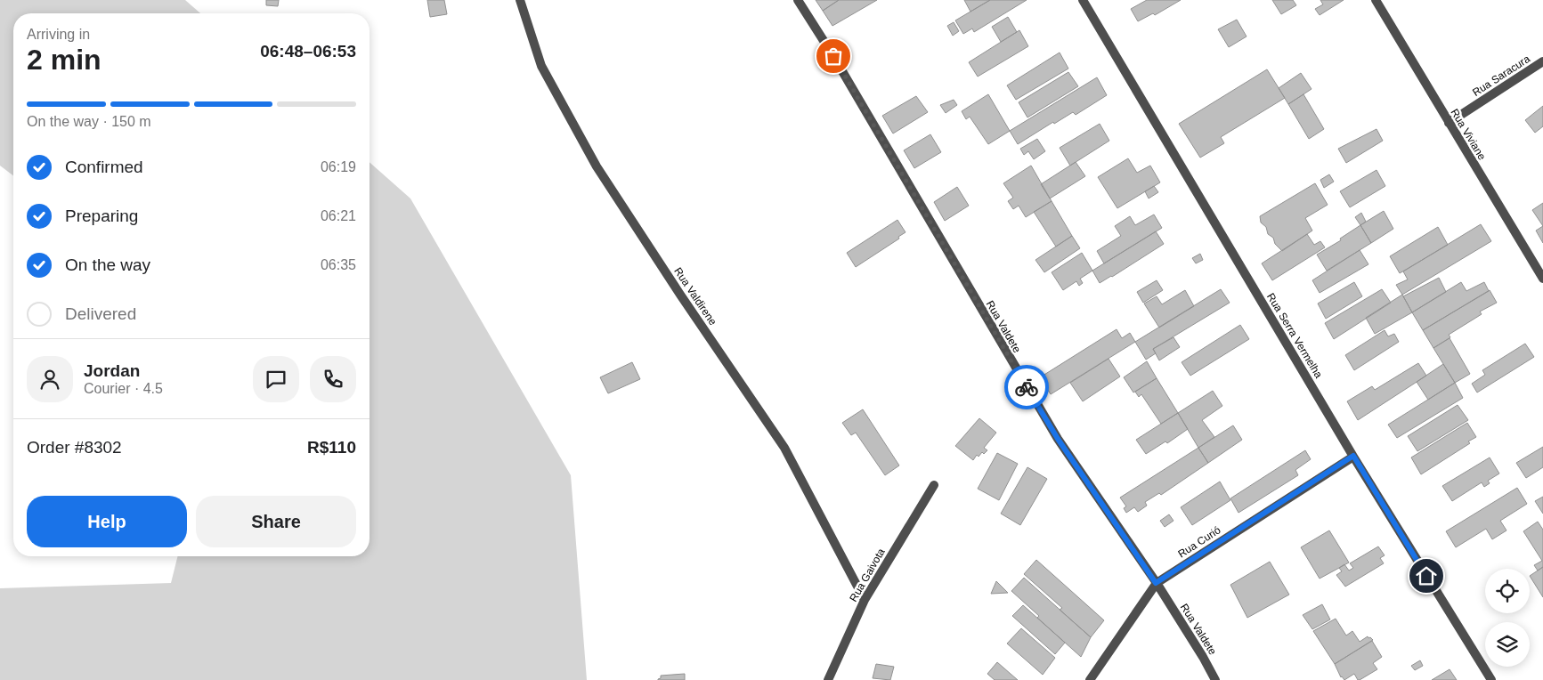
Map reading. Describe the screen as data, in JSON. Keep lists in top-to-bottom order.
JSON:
{
  "streets": {
    "street": [
      "Rua Saracura",
      "Rua Viviane",
      "Rua Valdirene",
      "Rua Valdete",
      "Rua Serra Vermelha",
      "Rua Curió",
      "Rua Gaivota"
    ]
  },
  "crossings": [
    ["Rua Saracura", "Rua Viviane"],
    ["Rua Valdirene", "Rua Gaivota"],
    ["Rua Valdete", "Rua Curió"],
    ["Rua Serra Vermelha", "Rua Curió"]
  ],
  "page": {
    "heading": ["2 min", "Arriving in", "06:48–06:53"],
    "panel": [
      "Jordan",
      "Courier · 4.5",
      "Order #8302",
      "R$110"
    ],
    "bar": "On the way · 150 m",
    "list": [
      ["Confirmed", "06:19"],
      ["Preparing", "06:21"],
      ["On the way", "06:35"],
      "Delivered"
    ],
    "buttons": ["Help", "Share"]
  }
}
